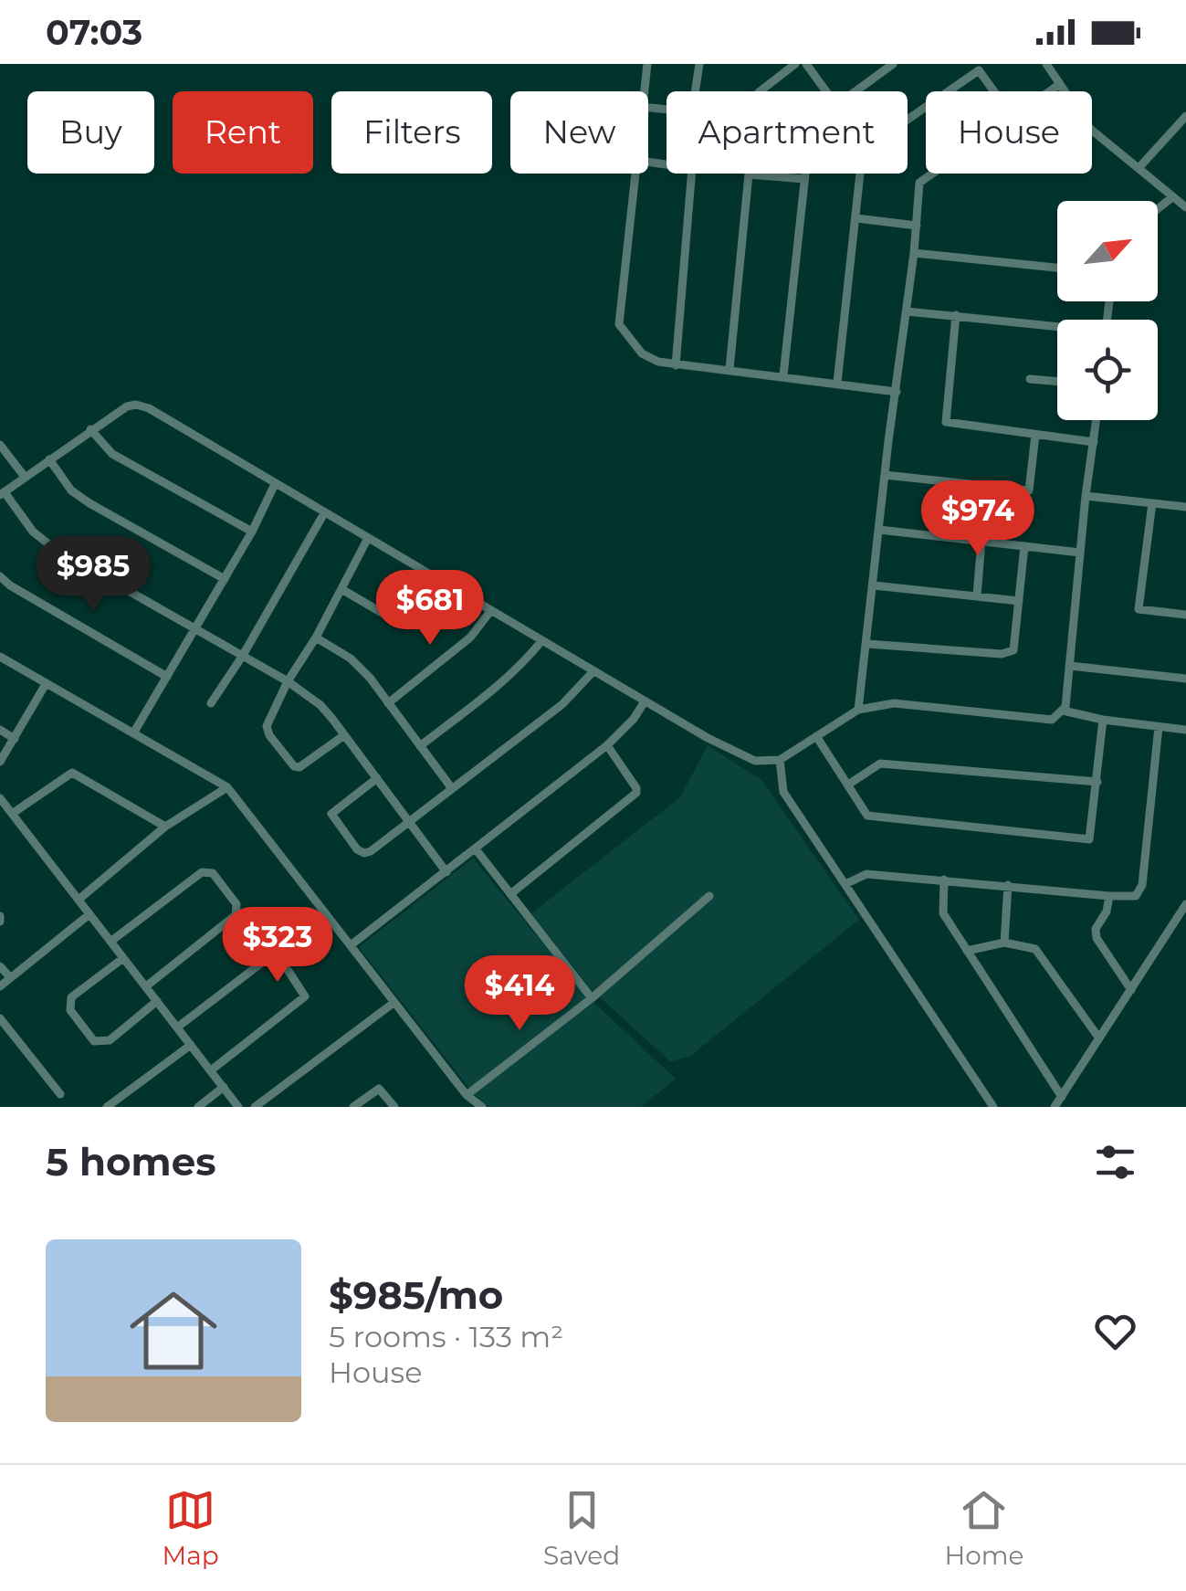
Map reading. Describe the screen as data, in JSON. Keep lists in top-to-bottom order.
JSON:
{
  "north": "top right",
  "page": {
    "status": "07:03",
    "chip": [
      "Buy",
      "Rent",
      "Filters",
      "New",
      "Apartment",
      "House"
    ],
    "price": [
      "$974",
      "$985",
      "$681",
      "$323",
      "$414"
    ],
    "heading": "5 homes",
    "list": [
      {
        "name": "$985/mo",
        "note": "5 rooms · 133 m² · House"
      }
    ],
    "tabs": ["Map", "Saved", "Home"]
  }
}
